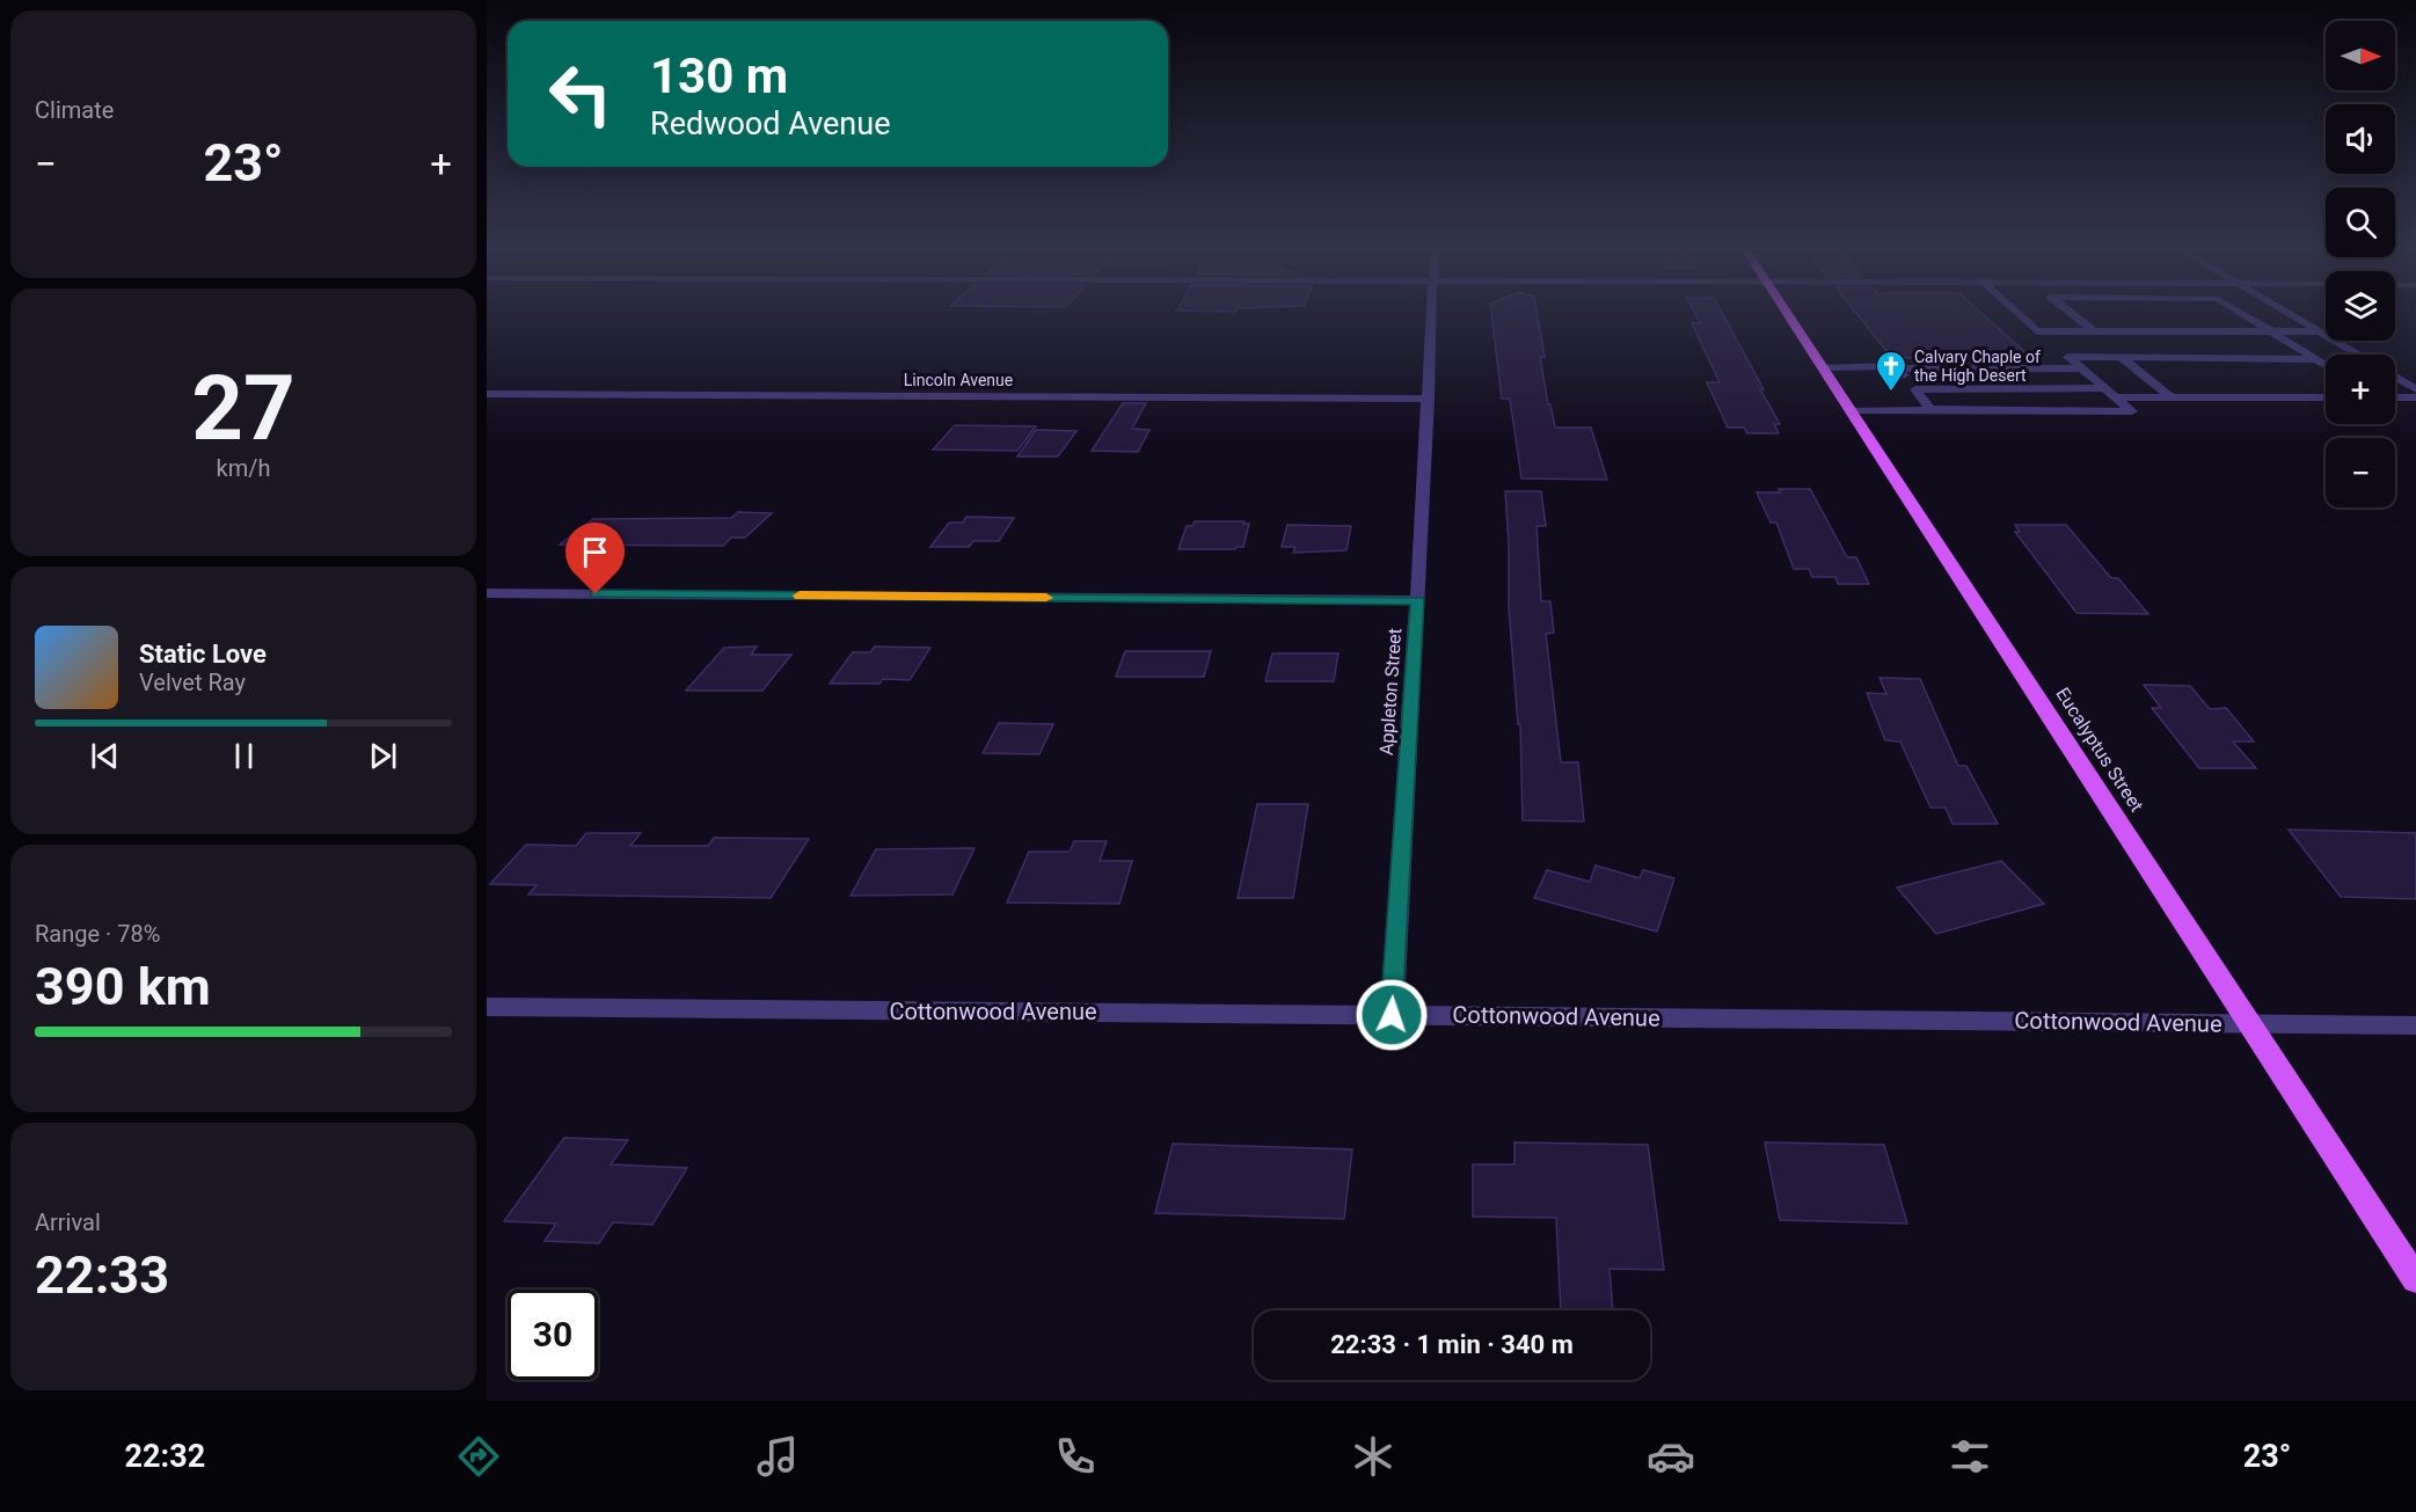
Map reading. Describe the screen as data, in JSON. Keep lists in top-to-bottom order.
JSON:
{
  "streets": {
    "main road": ["Eucalyptus Street"],
    "street": ["Lincoln Avenue", "Appleton Street", "Cottonwood Avenue"]
  },
  "crossings": [
    ["Lincoln Avenue", "Appleton Street"],
    ["Appleton Street", "Cottonwood Avenue"],
    ["Eucalyptus Street", "Cottonwood Avenue"]
  ],
  "places": {
    "church": ["Calvary Chaple of the High Desert"]
  },
  "north": "right",
  "page": {
    "tile": [
      "Climate",
      ["27", "km/h"],
      ["Range · 78%", "390 km"],
      ["Arrival", "22:33"]
    ],
    "map_buttons": ["+", "−"],
    "turn": ["130 m", "Redwood Avenue"],
    "heat": ["−", "23°", "+"],
    "song": ["Static Love", "Velvet Ray"],
    "limit": "30",
    "trip": "22:33 · 1 min · 340 m",
    "tabs": ["22:32", "23°"]
  }
}
